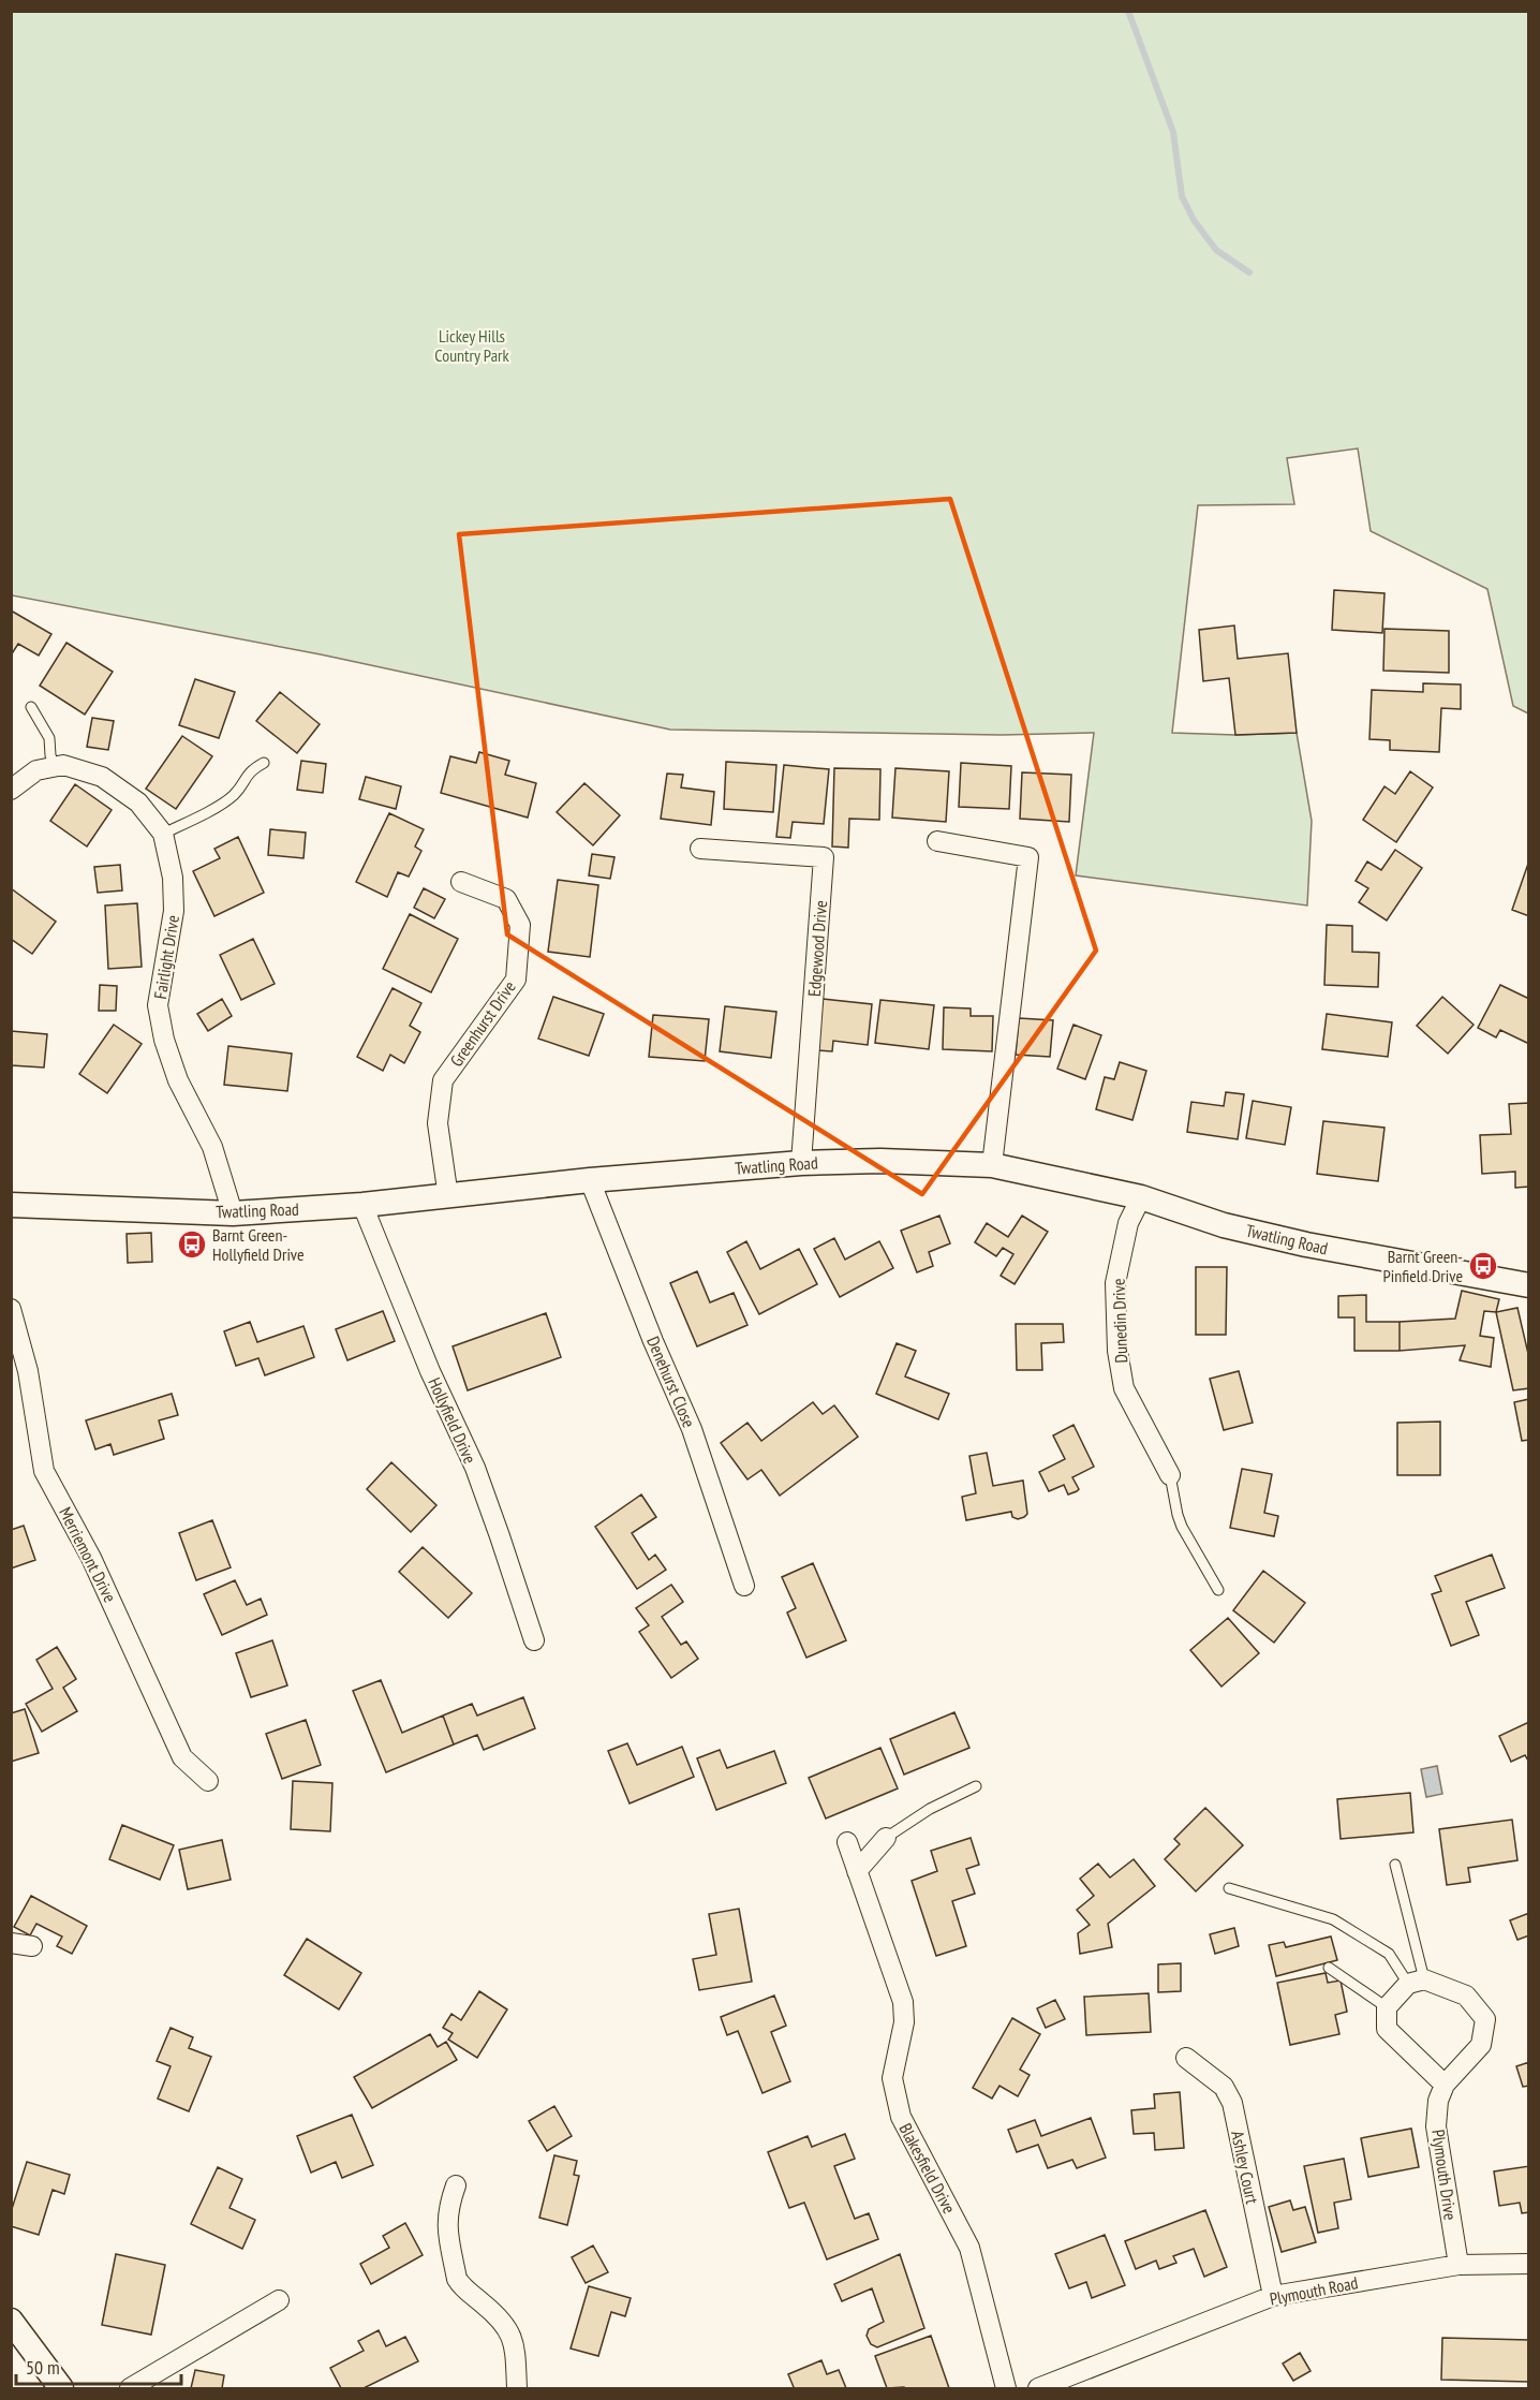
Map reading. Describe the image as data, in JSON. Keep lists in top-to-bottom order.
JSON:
{
  "streets": {
    "street": [
      "Edgewood Drive",
      "Fairlight Drive",
      "Greenhurst Drive",
      "Twatling Road",
      "Dunedin Drive",
      "Denehurst Close",
      "Hollyfield Drive",
      "Merriemont Drive",
      "Ashley Court",
      "Blakesfield Drive",
      "Plymouth Drive",
      "Plymouth Road"
    ]
  },
  "crossings": [
    ["Edgewood Drive", "Twatling Road"],
    ["Fairlight Drive", "Twatling Road"],
    ["Greenhurst Drive", "Twatling Road"],
    ["Twatling Road", "Dunedin Drive"],
    ["Twatling Road", "Denehurst Close"],
    ["Twatling Road", "Hollyfield Drive"],
    ["Ashley Court", "Plymouth Road"],
    ["Plymouth Drive", "Plymouth Road"]
  ],
  "parks": ["Lickey Hills Country Park"],
  "places": {
    "bus stop": ["Barnt Green- Hollyfield Drive", "Barnt Green- Pinfield Drive"]
  },
  "scale_bar": "50 m"
}
